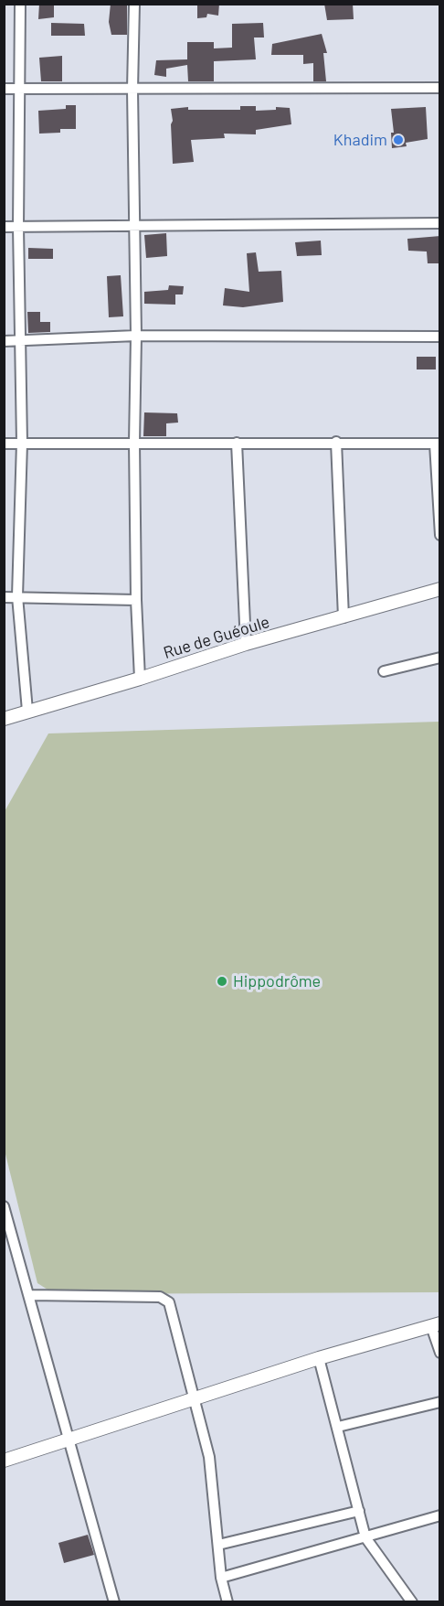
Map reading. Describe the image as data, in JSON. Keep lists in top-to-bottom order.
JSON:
{
  "streets": {
    "main road": ["Rue de Guéoule"]
  },
  "places": ["Khadim", "Hippodrôme"]
}
